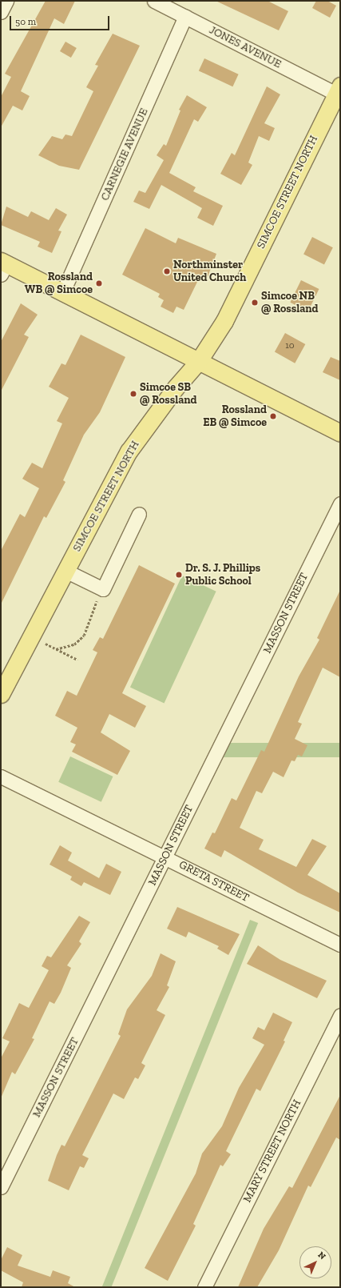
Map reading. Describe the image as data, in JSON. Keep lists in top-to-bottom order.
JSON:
{
  "streets": {
    "main road": ["SIMCOE STREET NORTH"],
    "street": [
      "JONES AVENUE",
      "CARNEGIE AVENUE",
      "MASSON STREET",
      "GRETA STREET",
      "MARY STREET NORTH"
    ]
  },
  "crossings": [
    ["JONES AVENUE", "CARNEGIE AVENUE"],
    ["JONES AVENUE", "SIMCOE STREET NORTH"],
    ["MASSON STREET", "GRETA STREET"]
  ],
  "places": [
    "Northminster United Church",
    "Rossland WB @ Simcoe",
    "Simcoe NB @ Rossland",
    "Simcoe SB @ Rossland",
    "Rossland EB @ Simcoe",
    "Dr. S. J. Phillips Public School"
  ],
  "house_numbers": ["10"],
  "scale_bar": "50 m",
  "north": "top right"
}
